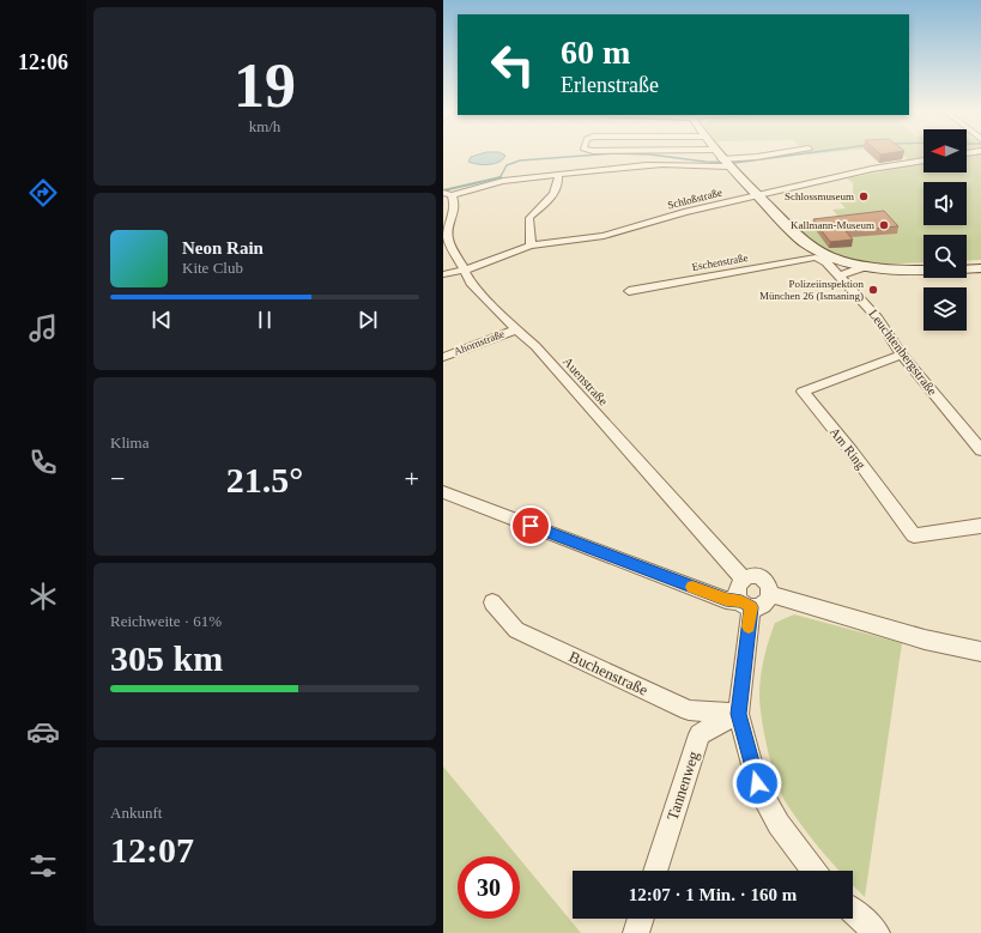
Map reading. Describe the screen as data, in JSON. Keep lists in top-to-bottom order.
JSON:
{
  "streets": {
    "street": [
      "Schloßstraße",
      "Eschenstraße",
      "Ahornstraße",
      "Leuchtenbergstraße",
      "Auenstraße",
      "Am Ring",
      "Buchenstraße",
      "Tannenweg"
    ]
  },
  "crossings": [
    ["Schloßstraße", "Auenstraße"],
    ["Ahornstraße", "Auenstraße"],
    ["Leuchtenbergstraße", "Am Ring"],
    ["Buchenstraße", "Tannenweg"]
  ],
  "places": ["Schlossmuseum", "Kallmann-Museum", "Polizeiinspektion München 26 (Ismaning)"],
  "north": "left",
  "page": {
    "tabs": "12:06",
    "tile": [
      ["19", "km/h"],
      "Klima",
      ["Reichweite · 61%", "305 km"],
      ["Ankunft", "12:07"]
    ],
    "turn": ["60 m", "Erlenstraße"],
    "song": ["Neon Rain", "Kite Club"],
    "heat": ["−", "21.5°", "+"],
    "limit": "30",
    "trip": "12:07 · 1 Min. · 160 m"
  }
}
